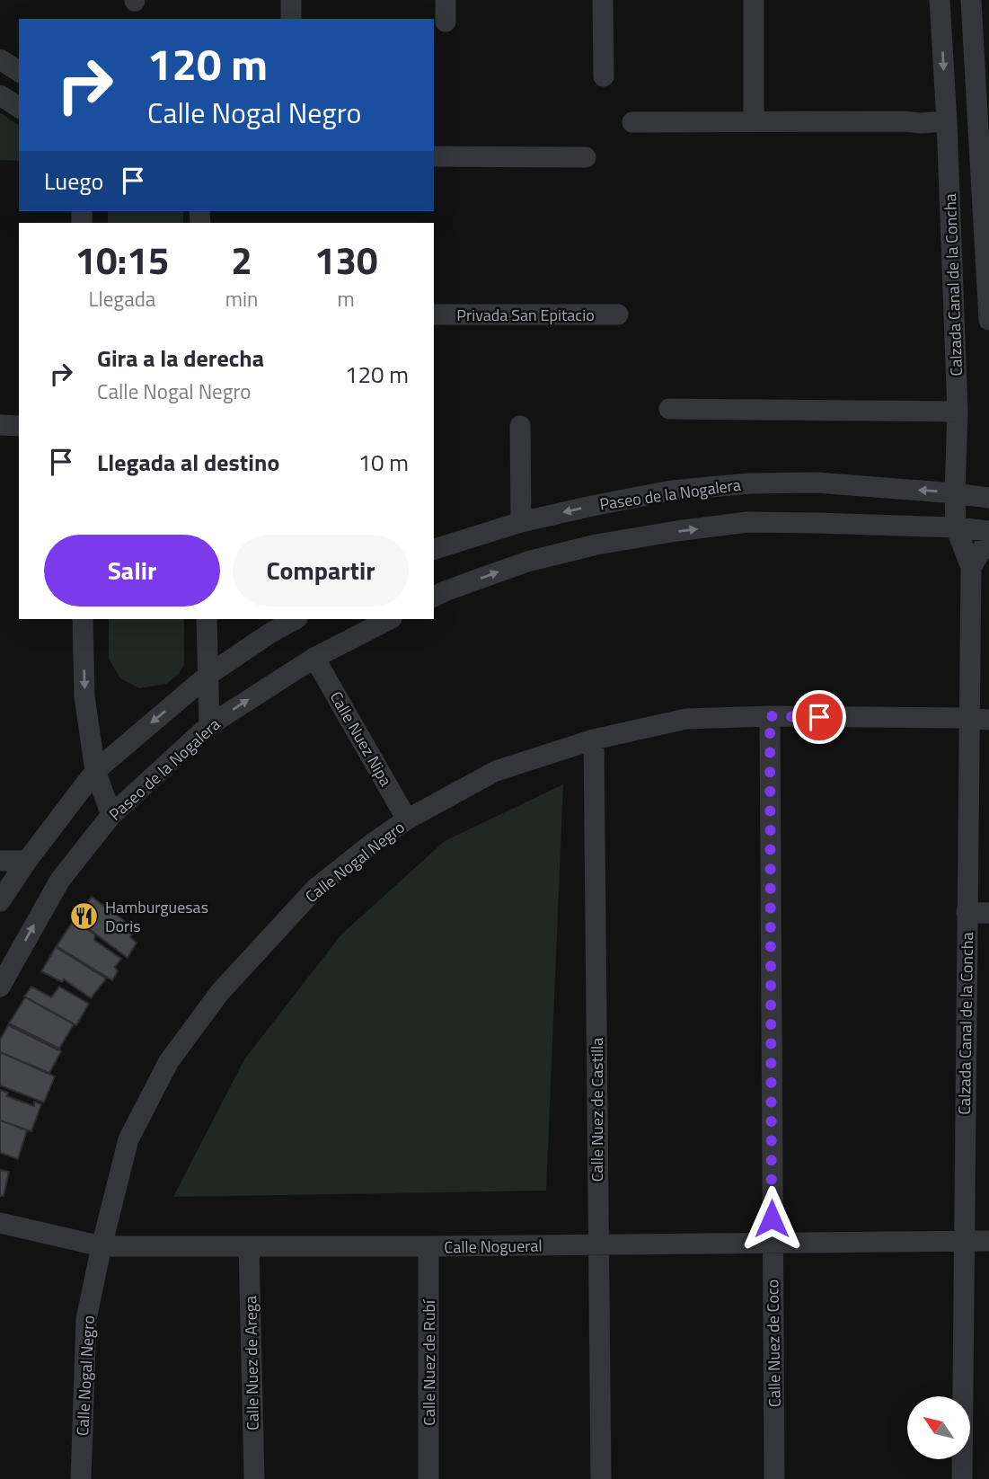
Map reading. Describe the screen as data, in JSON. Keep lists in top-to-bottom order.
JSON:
{
  "streets": {
    "street": [
      "Calzada Canal de la Concha",
      "Privada San Epitacio",
      "Paseo de la Nogalera",
      "Calle Nuez Nipa",
      "Calle Nogal Negro",
      "Calle Nuez de Castilla",
      "Calle Nogueral",
      "Calle Nuez de Coco",
      "Calle Nuez de Arega",
      "Calle Nuez de Rubí"
    ]
  },
  "crossings": [
    ["Calzada Canal de la Concha", "Paseo de la Nogalera"],
    ["Calzada Canal de la Concha", "Calle Nogal Negro"],
    ["Calzada Canal de la Concha", "Calle Nogueral"],
    ["Paseo de la Nogalera", "Calle Nuez Nipa"],
    ["Calle Nuez Nipa", "Calle Nogal Negro"],
    ["Calle Nogal Negro", "Calle Nuez de Castilla"],
    ["Calle Nogal Negro", "Calle Nogueral"],
    ["Calle Nogal Negro", "Calle Nuez de Coco"],
    ["Calle Nuez de Castilla", "Calle Nogueral"],
    ["Calle Nogueral", "Calle Nuez de Coco"],
    ["Calle Nogueral", "Calle Nuez de Arega"],
    ["Calle Nogueral", "Calle Nuez de Rubí"]
  ],
  "places": {
    "restaurant": ["Hamburguesas Doris"]
  },
  "north": "top left",
  "page": {
    "turn": ["120 m", "Calle Nogal Negro"],
    "then": "Luego",
    "eta": [
      "10:15",
      "Llegada",
      "2",
      "min",
      "130",
      "m"
    ],
    "list": [
      {
        "name": "Gira a la derecha",
        "note": "Calle Nogal Negro",
        "value": "120 m"
      },
      {
        "name": "Llegada al destino",
        "value": "10 m"
      }
    ],
    "buttons": ["Salir", "Compartir"]
  }
}
